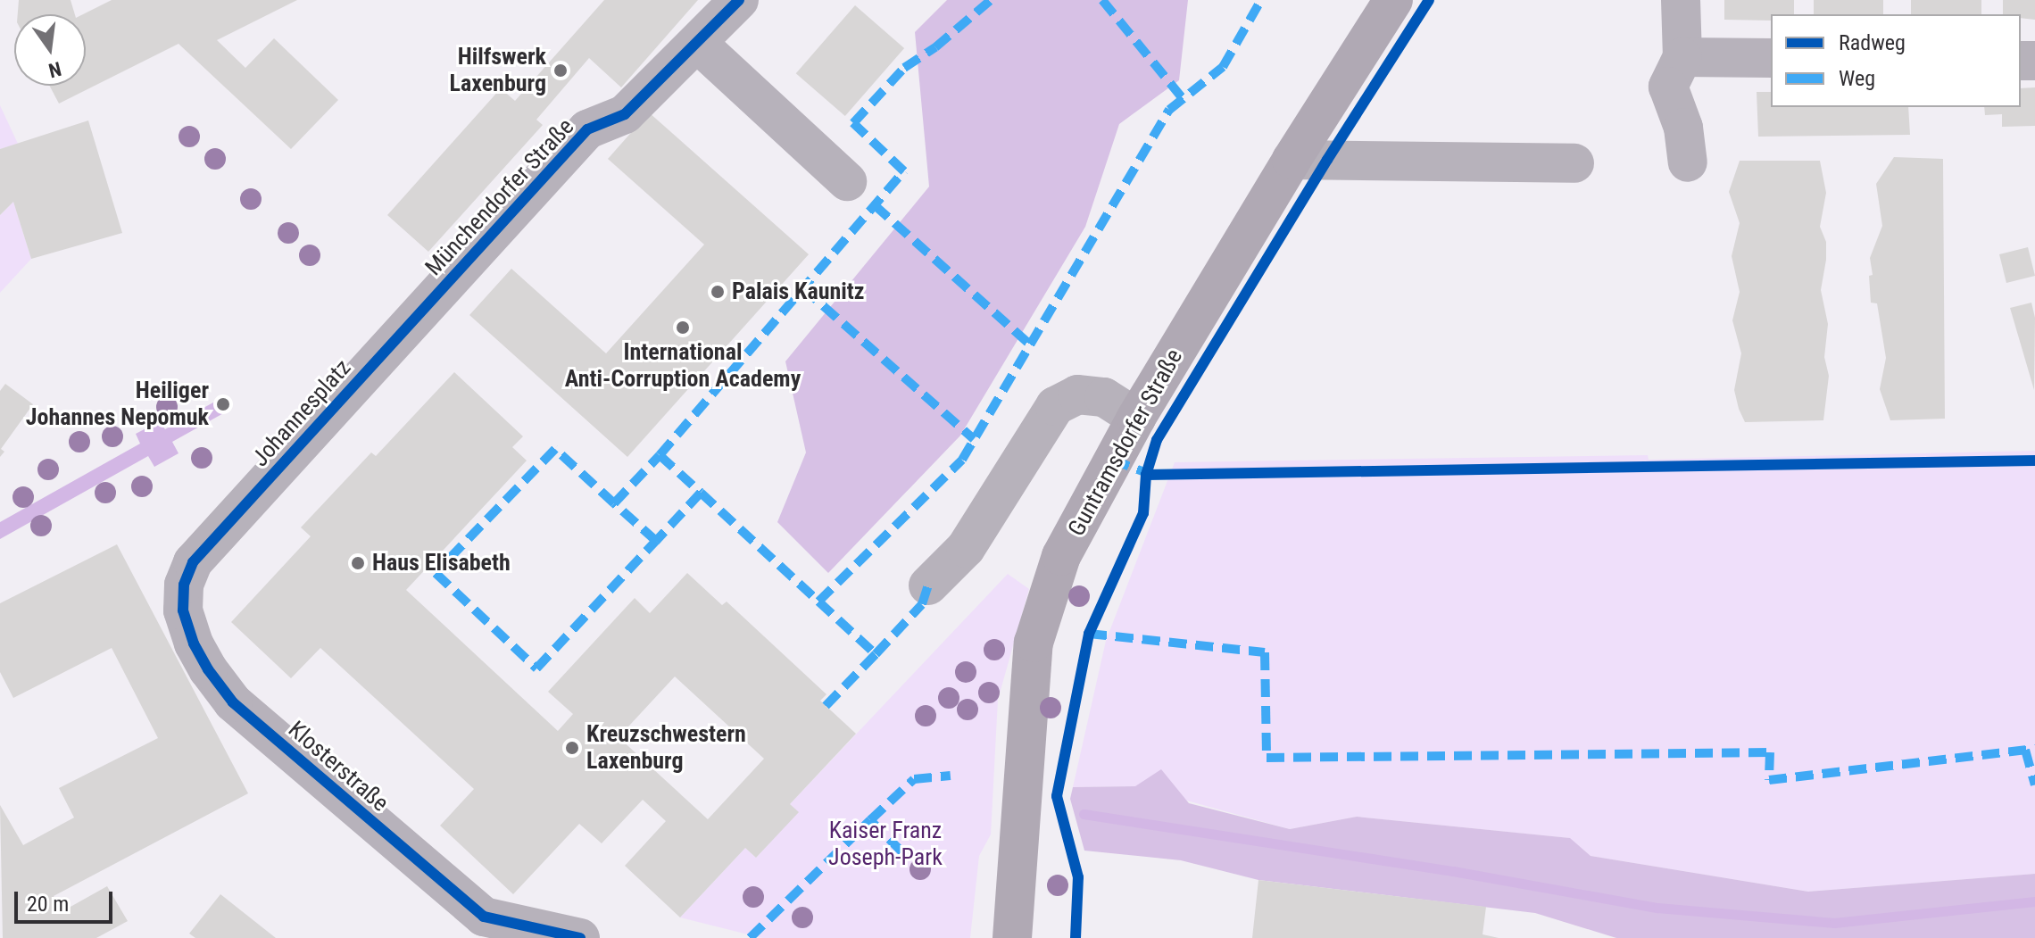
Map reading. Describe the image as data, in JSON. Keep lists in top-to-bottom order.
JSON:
{
  "streets": {
    "main road": ["Guntramsdorfer Straße"],
    "street": ["Münchendorfer Straße", "Johannesplatz", "Klosterstraße"]
  },
  "crossings": [
    ["Münchendorfer Straße", "Johannesplatz"],
    ["Johannesplatz", "Klosterstraße"]
  ],
  "parks": ["Kaiser Franz Joseph-Park"],
  "places": [
    "Hilfswerk Laxenburg",
    "Palais Kaunitz",
    "International Anti-Corruption Academy",
    "Heiliger Johannes Nepomuk",
    "Haus Elisabeth",
    "Kreuzschwestern Laxenburg"
  ],
  "legend": ["Radweg", "Weg"],
  "scale_bar": "20 m",
  "north": "bottom"
}
